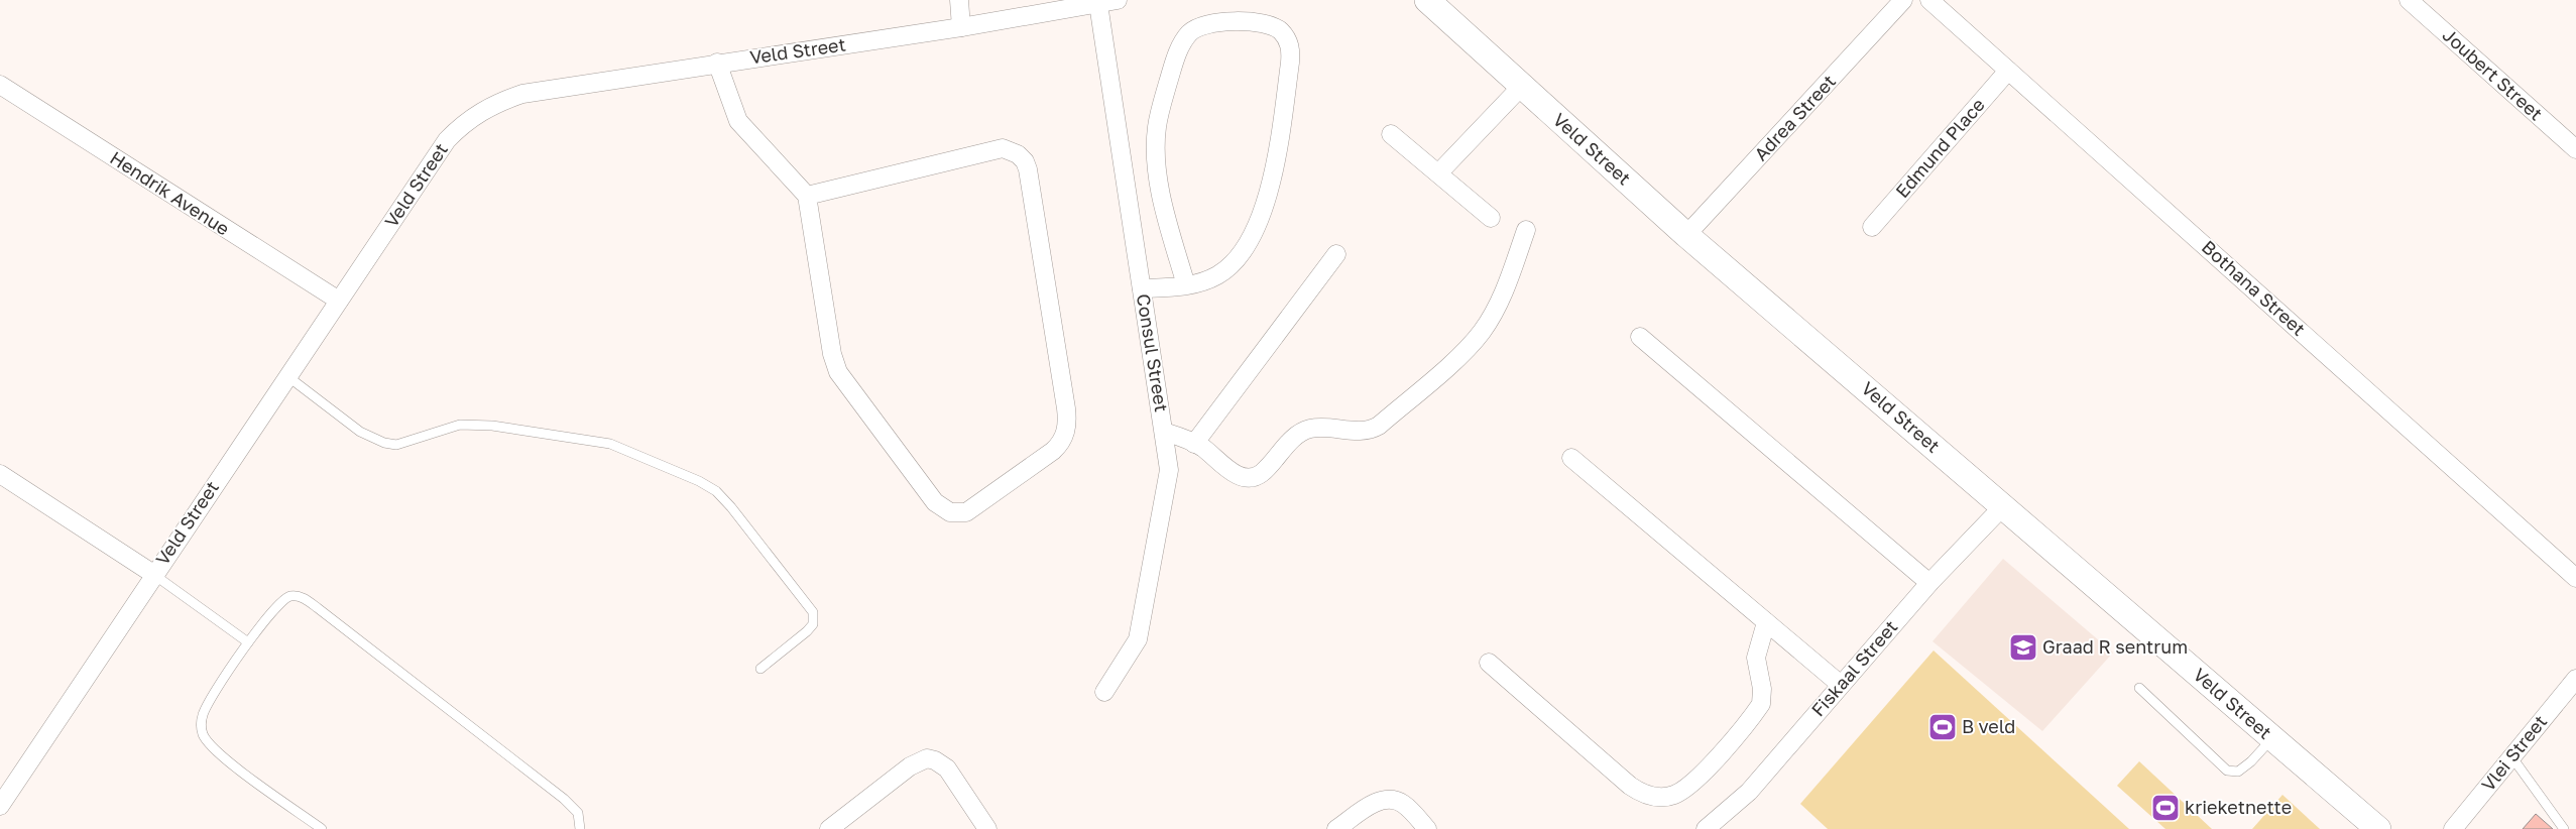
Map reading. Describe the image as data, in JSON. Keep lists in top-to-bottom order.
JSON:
{
  "streets": {
    "street": [
      "Veld Street",
      "Joubert Street",
      "Adrea Street",
      "Edmund Place",
      "Hendrik Avenue",
      "Bothana Street",
      "Consul Street",
      "Fiskaal Street",
      "Vlei Street"
    ]
  },
  "crossings": [
    ["Veld Street", "Adrea Street"],
    ["Veld Street", "Hendrik Avenue"],
    ["Veld Street", "Consul Street"],
    ["Veld Street", "Fiskaal Street"],
    ["Edmund Place", "Bothana Street"]
  ],
  "places": {
    "school or university": ["Graad R sentrum"],
    "sports": ["B veld", "krieketnette"]
  }
}
